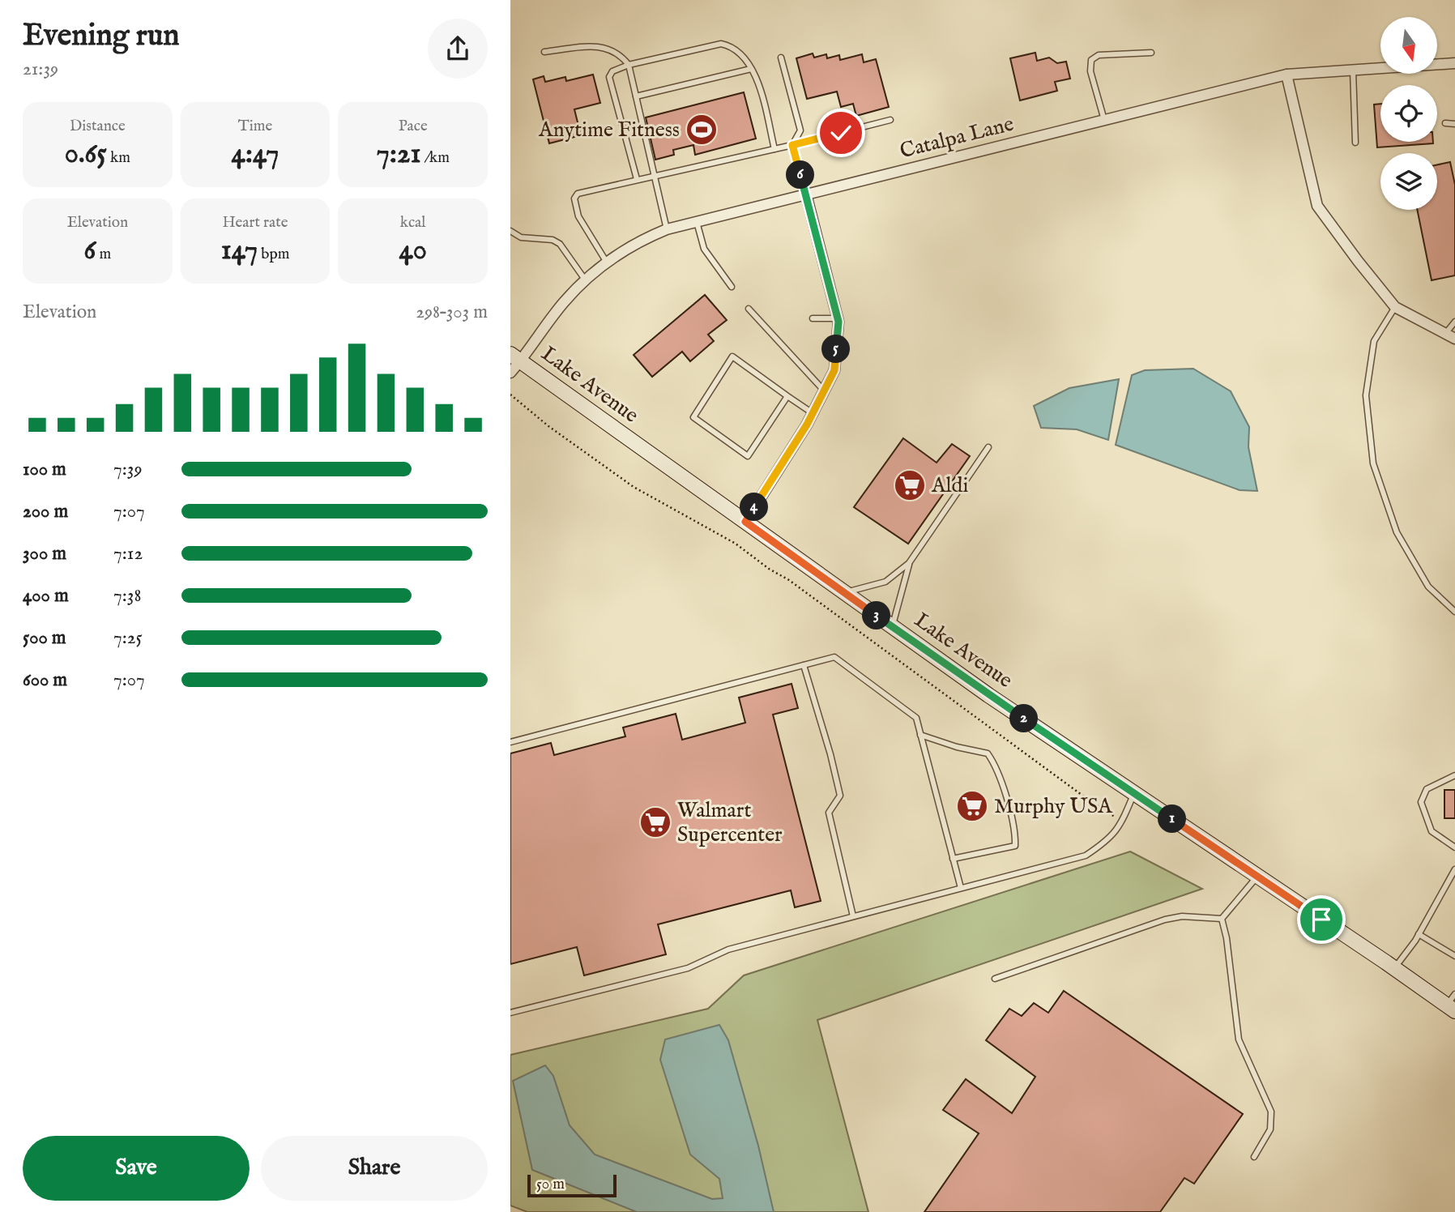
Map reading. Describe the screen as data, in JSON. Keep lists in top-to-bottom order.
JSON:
{
  "streets": {
    "street": ["Catalpa Lane", "Lake Avenue"]
  },
  "crossings": [
    ["Catalpa Lane", "Lake Avenue"]
  ],
  "places": {
    "sports": ["Anytime Fitness"],
    "supermarket": ["Aldi", "Murphy USA", "Walmart Supercenter"]
  },
  "scale_bar": "50 m",
  "north": "bottom",
  "page": {
    "heading": ["Evening run", "21:39"],
    "stats": [
      ["Distance", "0.65 km"],
      ["Time", "4:47"],
      ["Pace", "7:21 /km"],
      ["Elevation", "6 m"],
      ["Heart rate", "147 bpm"],
      ["kcal", "40"]
    ],
    "pins": [
      "6",
      "5",
      "4",
      "3",
      "2",
      "1"
    ],
    "chart": ["Elevation", "298–303 m"],
    "list": [
      {
        "name": "100 m",
        "note": "7:39"
      },
      {
        "name": "200 m",
        "note": "7:07"
      },
      {
        "name": "300 m",
        "note": "7:12"
      },
      {
        "name": "400 m",
        "note": "7:38"
      },
      {
        "name": "500 m",
        "note": "7:25"
      },
      {
        "name": "600 m",
        "note": "7:07"
      }
    ],
    "buttons": ["Save", "Share"],
    "scale": "50 m"
  }
}
